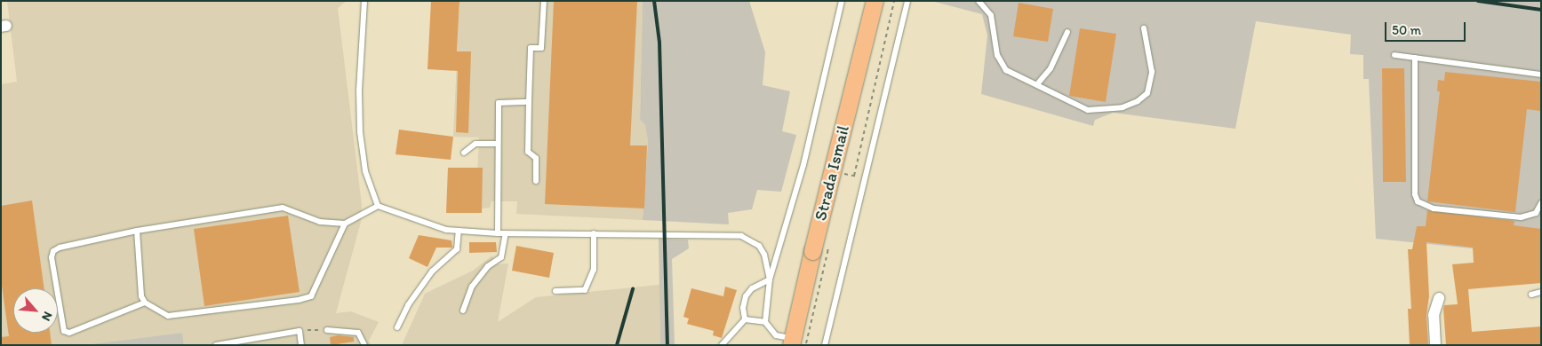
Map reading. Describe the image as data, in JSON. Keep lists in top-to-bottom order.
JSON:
{
  "streets": {
    "main road": ["Strada Ismail"]
  },
  "scale_bar": "50 m",
  "north": "bottom right"
}
